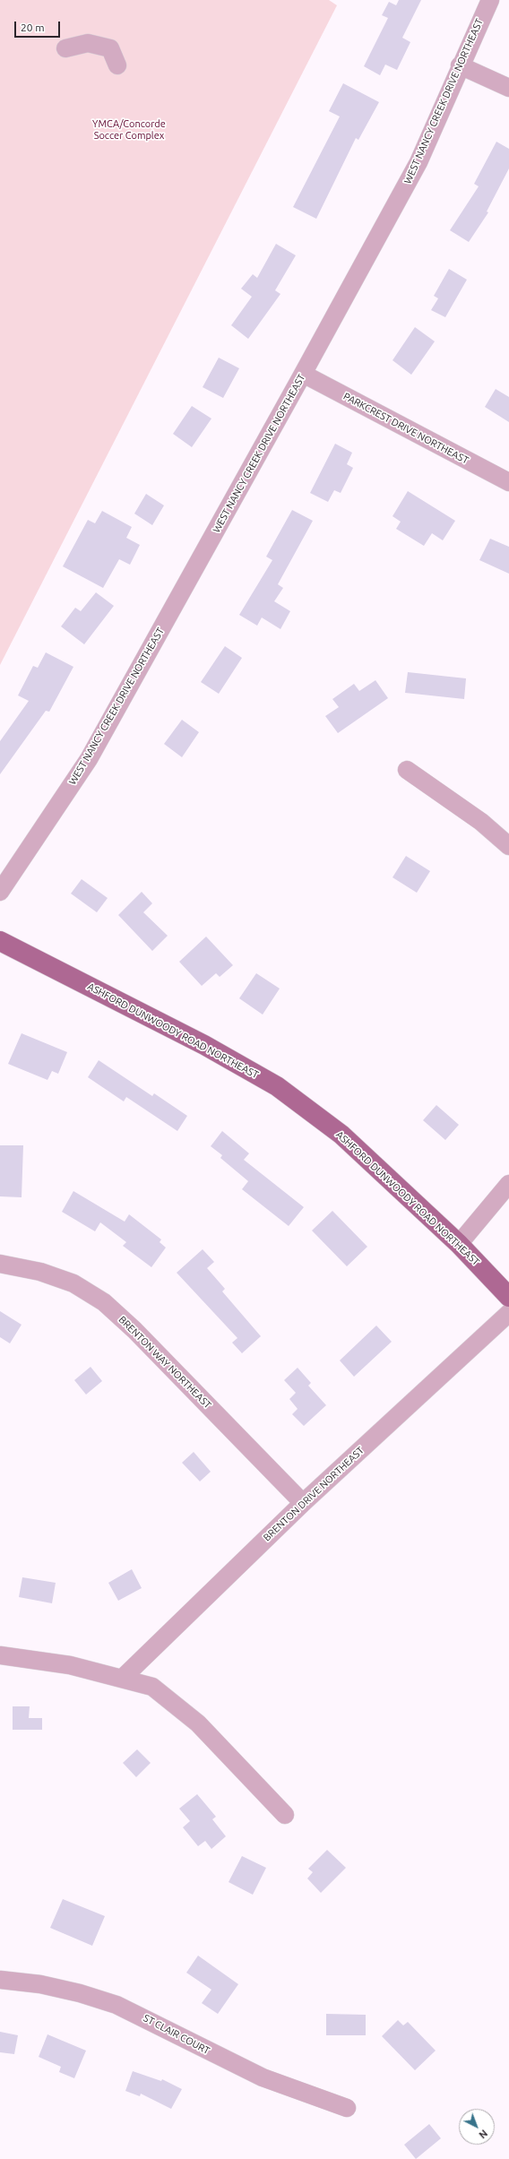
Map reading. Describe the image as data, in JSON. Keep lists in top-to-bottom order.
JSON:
{
  "streets": {
    "main road": ["ASHFORD DUNWOODY ROAD NORTHEAST"],
    "street": [
      "WEST NANCY CREEK DRIVE NORTHEAST",
      "PARKCREST DRIVE NORTHEAST",
      "BRENTON WAY NORTHEAST",
      "BRENTON DRIVE NORTHEAST",
      "ST CLAIR COURT"
    ]
  },
  "crossings": [
    ["WEST NANCY CREEK DRIVE NORTHEAST", "PARKCREST DRIVE NORTHEAST"],
    ["BRENTON WAY NORTHEAST", "BRENTON DRIVE NORTHEAST"]
  ],
  "parks": ["YMCA/Concorde Soccer Complex"],
  "scale_bar": "20 m",
  "north": "bottom right"
}
